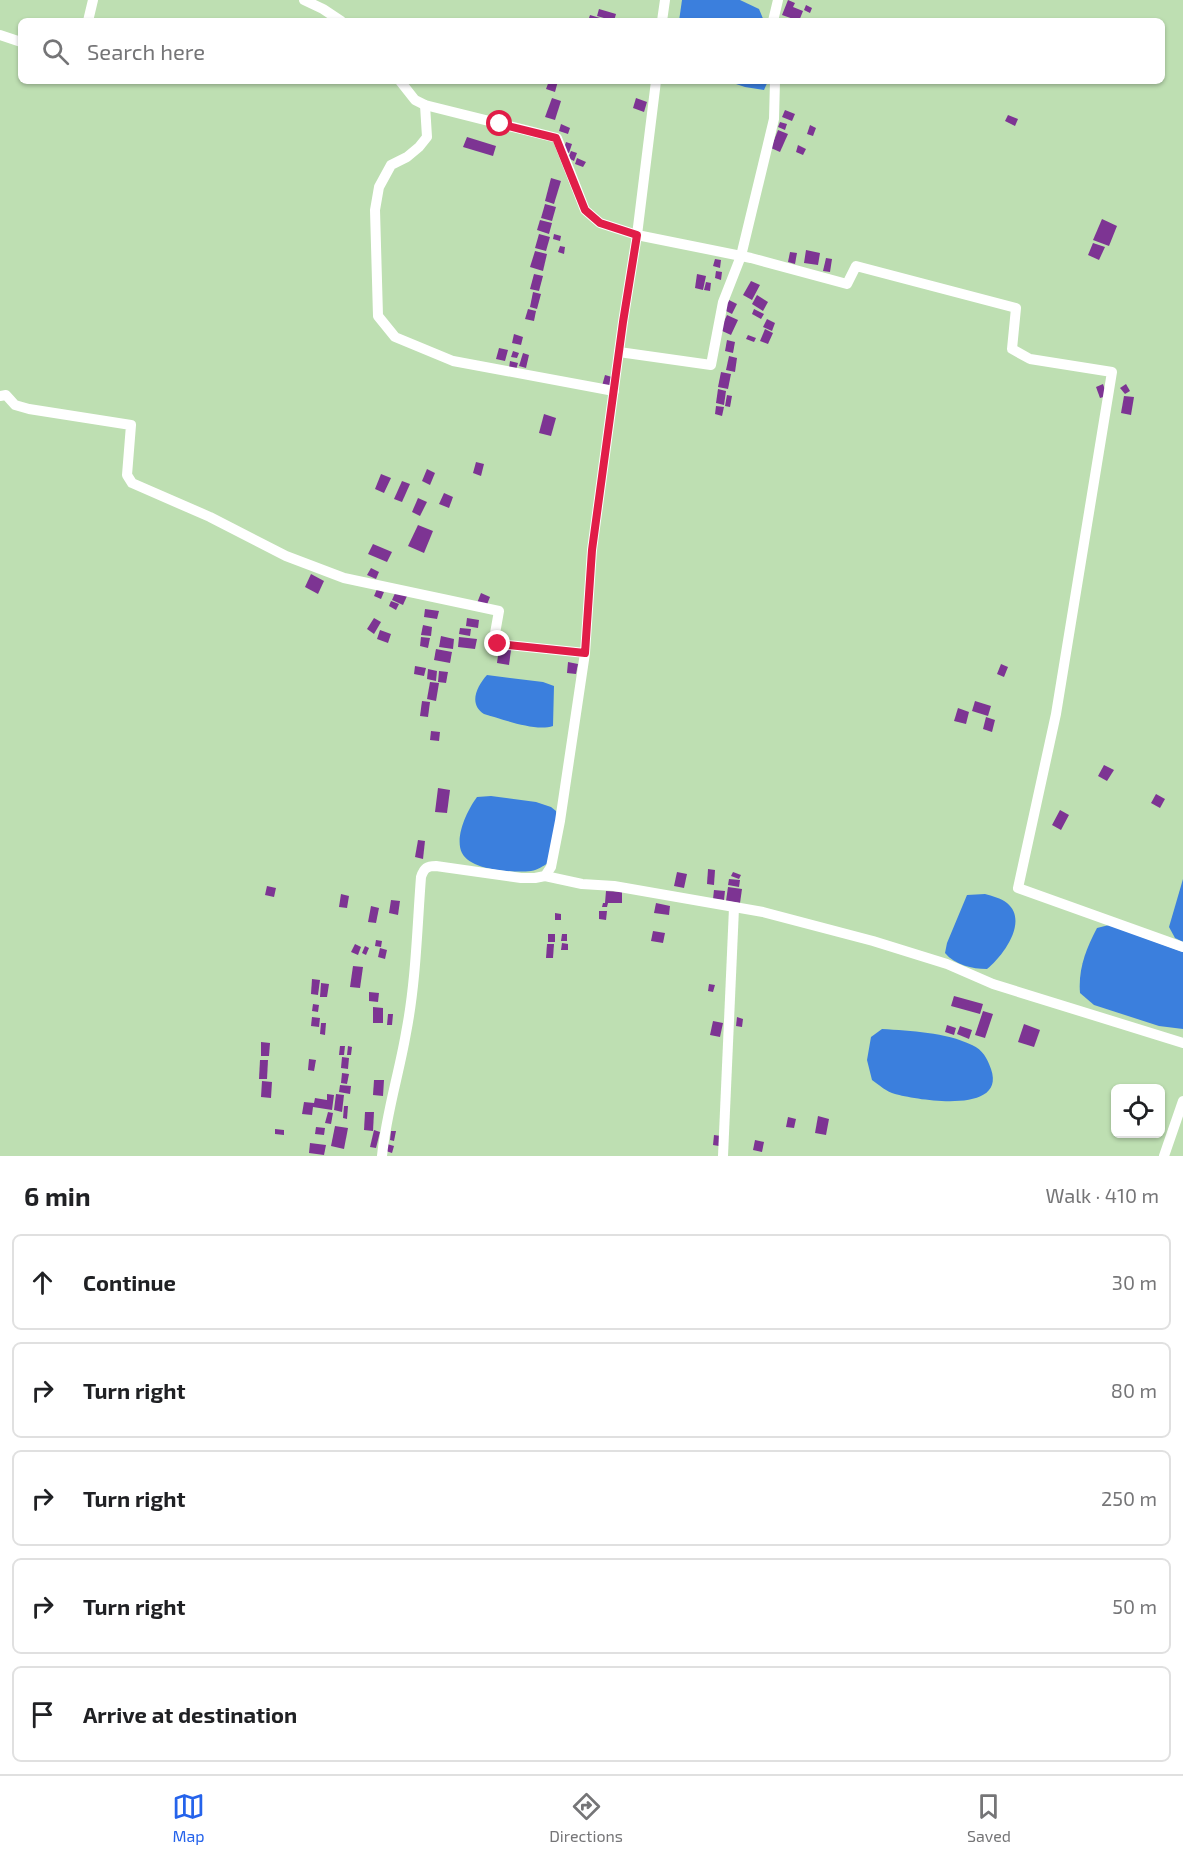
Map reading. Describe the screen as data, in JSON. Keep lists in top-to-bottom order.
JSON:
{
  "page": {
    "search": "Search here",
    "heading": ["6 min", "Walk · 410 m"],
    "list": [
      ["Continue", "30 m"],
      ["Turn right", "80 m"],
      ["Turn right", "250 m"],
      ["Turn right", "50 m"],
      "Arrive at destination"
    ],
    "nav": ["Map", "Directions", "Saved"]
  }
}
